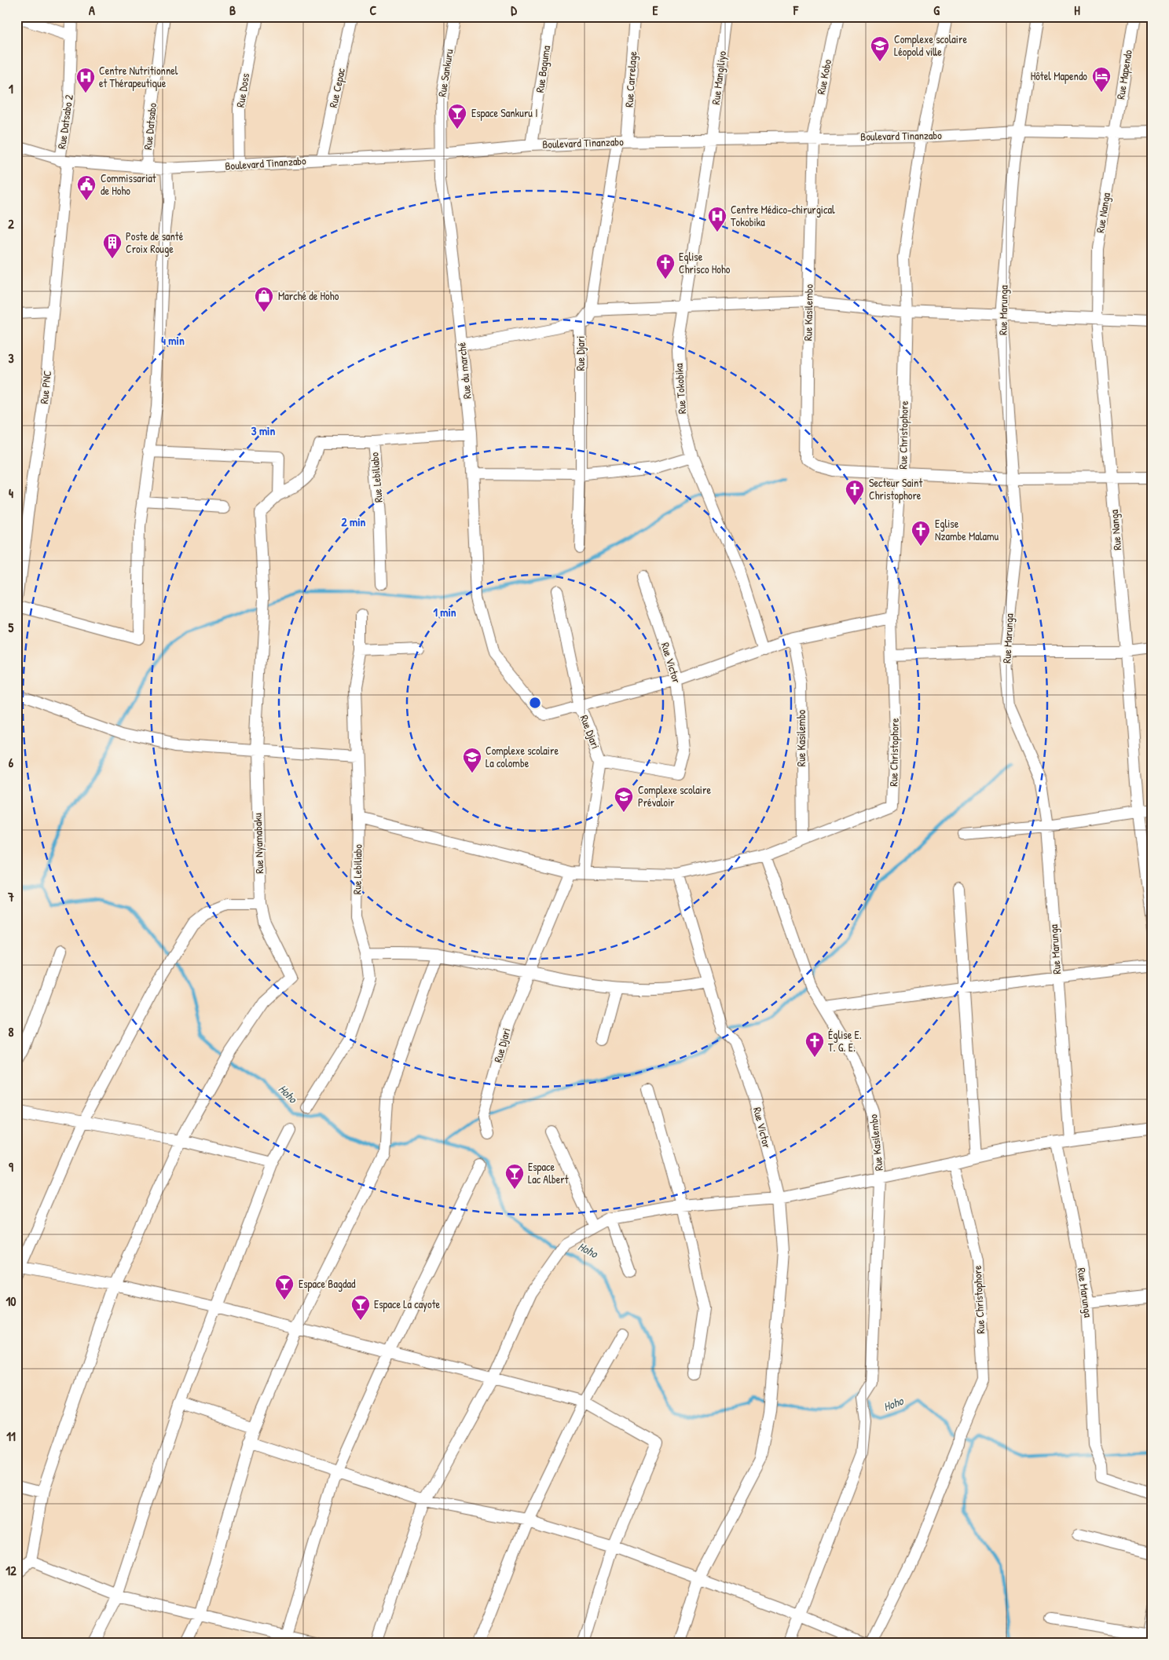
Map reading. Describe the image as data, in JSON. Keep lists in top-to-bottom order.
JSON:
{
  "streets": {
    "street": [
      "Rue Baguma",
      "Rue Sankuru",
      "Rue Mapendo",
      "Rue Kobo",
      "Rue Mangiliyo",
      "Rue Carrelage",
      "Rue Cepac",
      "Rue Doss",
      "Rue Datsabo 2",
      "Rue Datsabo",
      "Boulevard Tinanzabo",
      "Rue Nanga",
      "Rue Marunga",
      "Rue Kasilembo",
      "Rue Djari",
      "Rue du marché",
      "Rue PNC",
      "Rue Tokobika",
      "Rue Christophore",
      "Rue Lebiliabo",
      "Rue Victor",
      "Rue Nyamabaku"
    ]
  },
  "crossings": [
    ["Rue Baguma", "Boulevard Tinanzabo"],
    ["Rue Sankuru", "Boulevard Tinanzabo"],
    ["Rue Sankuru", "Rue du marché"],
    ["Rue Mapendo", "Boulevard Tinanzabo"],
    ["Rue Mapendo", "Rue Nanga"],
    ["Rue Kobo", "Boulevard Tinanzabo"],
    ["Rue Kobo", "Rue Kasilembo"],
    ["Rue Mangiliyo", "Boulevard Tinanzabo"],
    ["Rue Mangiliyo", "Rue Tokobika"],
    ["Rue Carrelage", "Boulevard Tinanzabo"],
    ["Rue Carrelage", "Rue Djari"],
    ["Rue Cepac", "Boulevard Tinanzabo"],
    ["Rue Doss", "Boulevard Tinanzabo"],
    ["Rue Datsabo 2", "Boulevard Tinanzabo"],
    ["Rue Datsabo 2", "Rue PNC"],
    ["Rue Datsabo", "Boulevard Tinanzabo"],
    ["Boulevard Tinanzabo", "Rue Nanga"],
    ["Boulevard Tinanzabo", "Rue Marunga"],
    ["Boulevard Tinanzabo", "Rue Kasilembo"],
    ["Boulevard Tinanzabo", "Rue Djari"],
    ["Boulevard Tinanzabo", "Rue du marché"],
    ["Boulevard Tinanzabo", "Rue PNC"],
    ["Boulevard Tinanzabo", "Rue Tokobika"],
    ["Boulevard Tinanzabo", "Rue Christophore"],
    ["Rue Kasilembo", "Rue Christophore"],
    ["Rue Djari", "Rue du marché"],
    ["Rue Djari", "Rue Victor"]
  ],
  "water": ["Hoho"],
  "places": {
    "school or university": ["Complexe scolaire Léopold ville", "Complexe scolaire La colombe", "Complexe scolaire Prévaloir"],
    "hotel": ["Hôtel Mapendo"],
    "hospital": ["Centre Nutritionnel et Thérapeutique", "Centre Médico-chirurgical Tokobika"],
    "bar": [
      "Espace Sankuru I",
      "Espace Lac Albert",
      "Espace Bagdad",
      "Espace La cayote"
    ],
    "public building": ["Commissariat de Hoho"],
    "building": ["Poste de santé Croix Rouge"],
    "church": [
      "Eglise Chrisco Hoho",
      "Secteur Saint Christophore",
      "Eglise Nzambe Malamu",
      "Église E. T. G. E."
    ],
    "shop": ["Marché de Hoho"]
  },
  "grid": {
    "columns": [
      "A",
      "B",
      "C",
      "D",
      "E",
      "F",
      "G",
      "H"
    ],
    "rows": [
      "1",
      "2",
      "3",
      "4",
      "5",
      "6",
      "7",
      "8",
      "9",
      "10",
      "11",
      "12"
    ]
  },
  "rings": [
    "4 min",
    "3 min",
    "2 min",
    "1 min"
  ]
}
